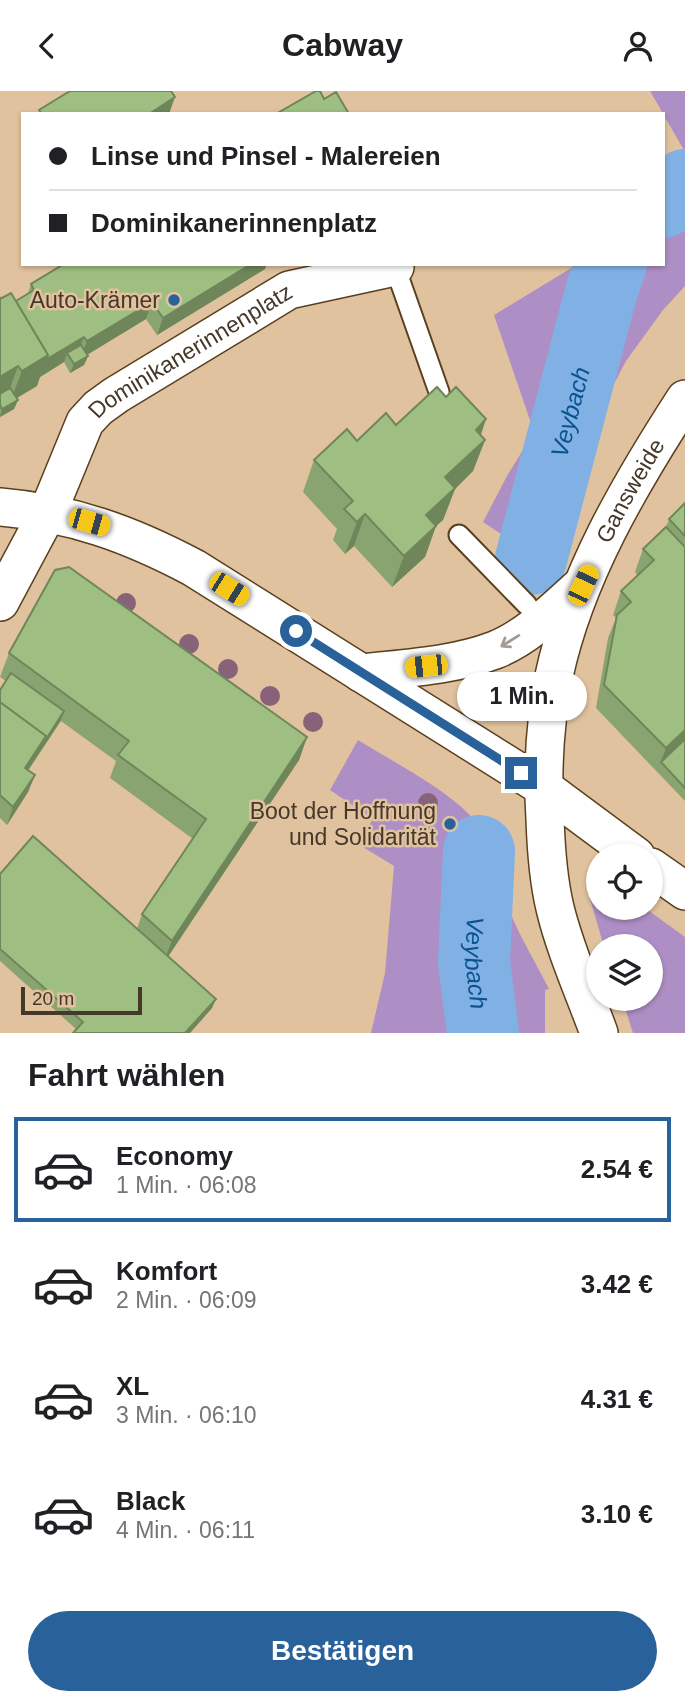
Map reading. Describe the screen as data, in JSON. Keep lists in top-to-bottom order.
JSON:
{
  "streets": {
    "street": ["Dominikanerinnenplatz", "Gansweide"]
  },
  "water": ["Veybach"],
  "places": ["Auto-Krämer", "Boot der Hoffnung und Solidarität"],
  "scale_bar": "20 m",
  "page": {
    "header": "Cabway",
    "banner": ["Linse und Pinsel - Malereien", "Dominikanerinnenplatz"],
    "bubble": "1 Min.",
    "scale": "20 m",
    "heading": "Fahrt wählen",
    "list": [
      {
        "name": "Economy",
        "note": "1 Min. · 06:08",
        "value": "2.54 €"
      },
      {
        "name": "Komfort",
        "note": "2 Min. · 06:09",
        "value": "3.42 €"
      },
      {
        "name": "XL",
        "note": "3 Min. · 06:10",
        "value": "4.31 €"
      },
      {
        "name": "Black",
        "note": "4 Min. · 06:11",
        "value": "3.10 €"
      }
    ],
    "buttons": "Bestätigen"
  }
}
